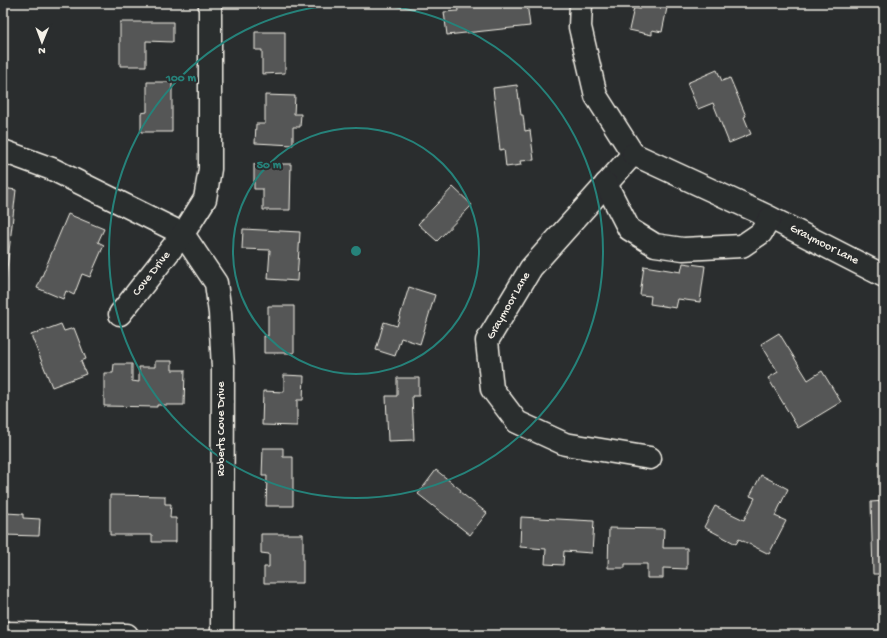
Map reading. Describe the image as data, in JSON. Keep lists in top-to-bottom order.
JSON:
{
  "streets": {
    "street": ["Graymoor Lane", "Cove Drive", "Roberts Cove Drive"]
  },
  "crossings": [
    ["Cove Drive", "Roberts Cove Drive"]
  ],
  "north": "bottom",
  "rings": ["100 m", "50 m"]
}
